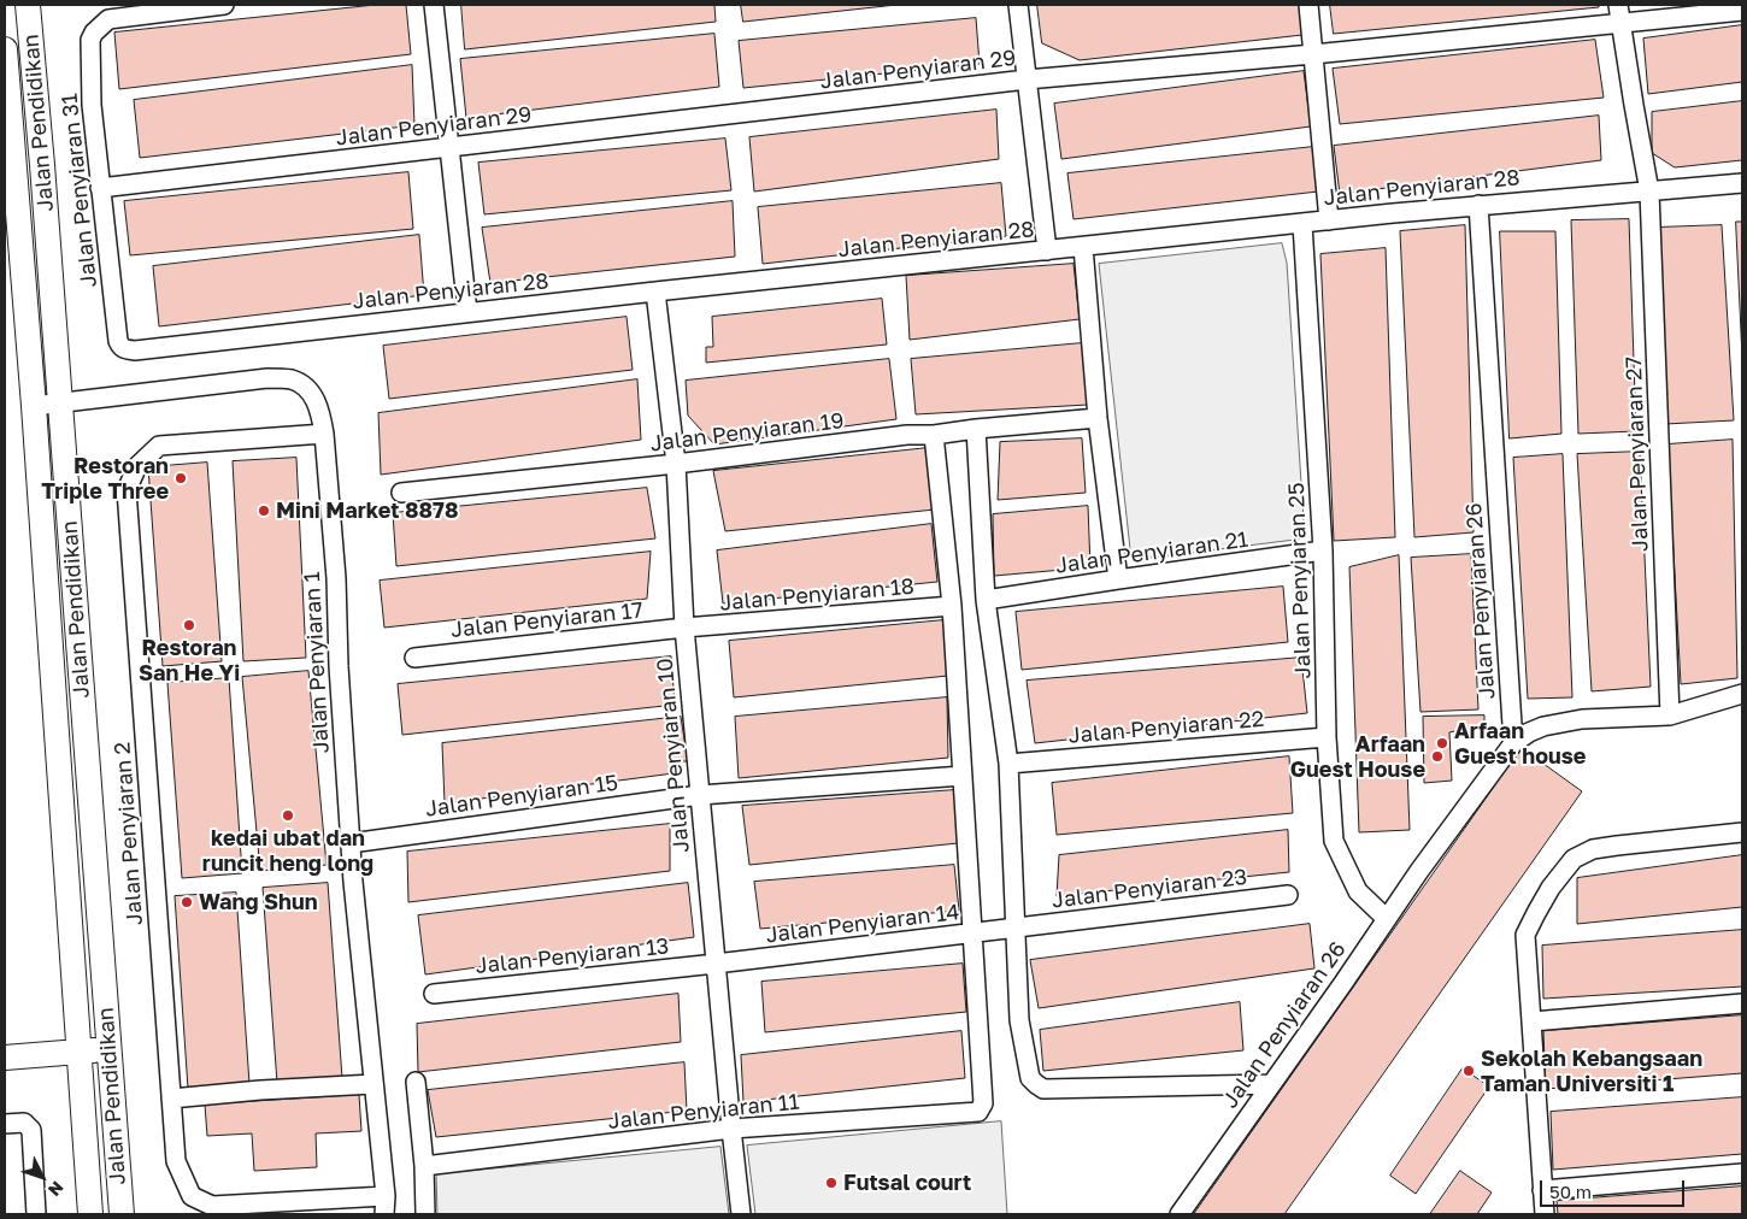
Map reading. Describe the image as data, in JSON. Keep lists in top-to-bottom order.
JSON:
{
  "streets": {
    "main road": ["Jalan Pendidikan"],
    "street": [
      "Jalan Penyiaran 29",
      "Jalan Penyiaran 28",
      "Jalan Penyiaran 31",
      "Jalan Penyiaran 19",
      "Jalan Penyiaran 27",
      "Jalan Penyiaran 21",
      "Jalan Penyiaran 25",
      "Jalan Penyiaran 18",
      "Jalan Penyiaran 26",
      "Jalan Penyiaran 17",
      "Jalan Penyiaran 1",
      "Jalan Penyiaran 22",
      "Jalan Penyiaran 10",
      "Jalan Penyiaran 15",
      "Jalan Penyiaran 2",
      "Jalan Penyiaran 23",
      "Jalan Penyiaran 14",
      "Jalan Penyiaran 13",
      "Jalan Penyiaran 11"
    ]
  },
  "crossings": [
    ["Jalan Penyiaran 29", "Jalan Penyiaran 31"],
    ["Jalan Penyiaran 29", "Jalan Penyiaran 27"],
    ["Jalan Pendidikan", "Jalan Penyiaran 1"],
    ["Jalan Penyiaran 28", "Jalan Penyiaran 31"],
    ["Jalan Penyiaran 28", "Jalan Penyiaran 27"],
    ["Jalan Penyiaran 28", "Jalan Penyiaran 25"],
    ["Jalan Penyiaran 28", "Jalan Penyiaran 26"],
    ["Jalan Penyiaran 28", "Jalan Penyiaran 10"],
    ["Jalan Penyiaran 19", "Jalan Penyiaran 10"],
    ["Jalan Penyiaran 21", "Jalan Penyiaran 25"],
    ["Jalan Penyiaran 25", "Jalan Penyiaran 26"],
    ["Jalan Penyiaran 25", "Jalan Penyiaran 22"],
    ["Jalan Penyiaran 18", "Jalan Penyiaran 17"],
    ["Jalan Penyiaran 18", "Jalan Penyiaran 10"],
    ["Jalan Penyiaran 17", "Jalan Penyiaran 10"],
    ["Jalan Penyiaran 1", "Jalan Penyiaran 15"],
    ["Jalan Penyiaran 1", "Jalan Penyiaran 2"],
    ["Jalan Penyiaran 10", "Jalan Penyiaran 15"],
    ["Jalan Penyiaran 10", "Jalan Penyiaran 14"],
    ["Jalan Penyiaran 10", "Jalan Penyiaran 13"],
    ["Jalan Penyiaran 10", "Jalan Penyiaran 11"],
    ["Jalan Penyiaran 23", "Jalan Penyiaran 14"],
    ["Jalan Penyiaran 14", "Jalan Penyiaran 13"],
    ["Jalan Penyiaran 14", "Jalan Penyiaran 11"]
  ],
  "places": [
    "Restoran Triple Three",
    "Mini Market 8878",
    "Restoran San He Yi",
    "Arfaan Guest house",
    "Arfaan Guest House",
    "kedai ubat dan runcit heng long",
    "Wang Shun",
    "Sekolah Kebangsaan Taman Universiti 1",
    "Futsal court"
  ],
  "scale_bar": "50 m",
  "north": "bottom right"
}
